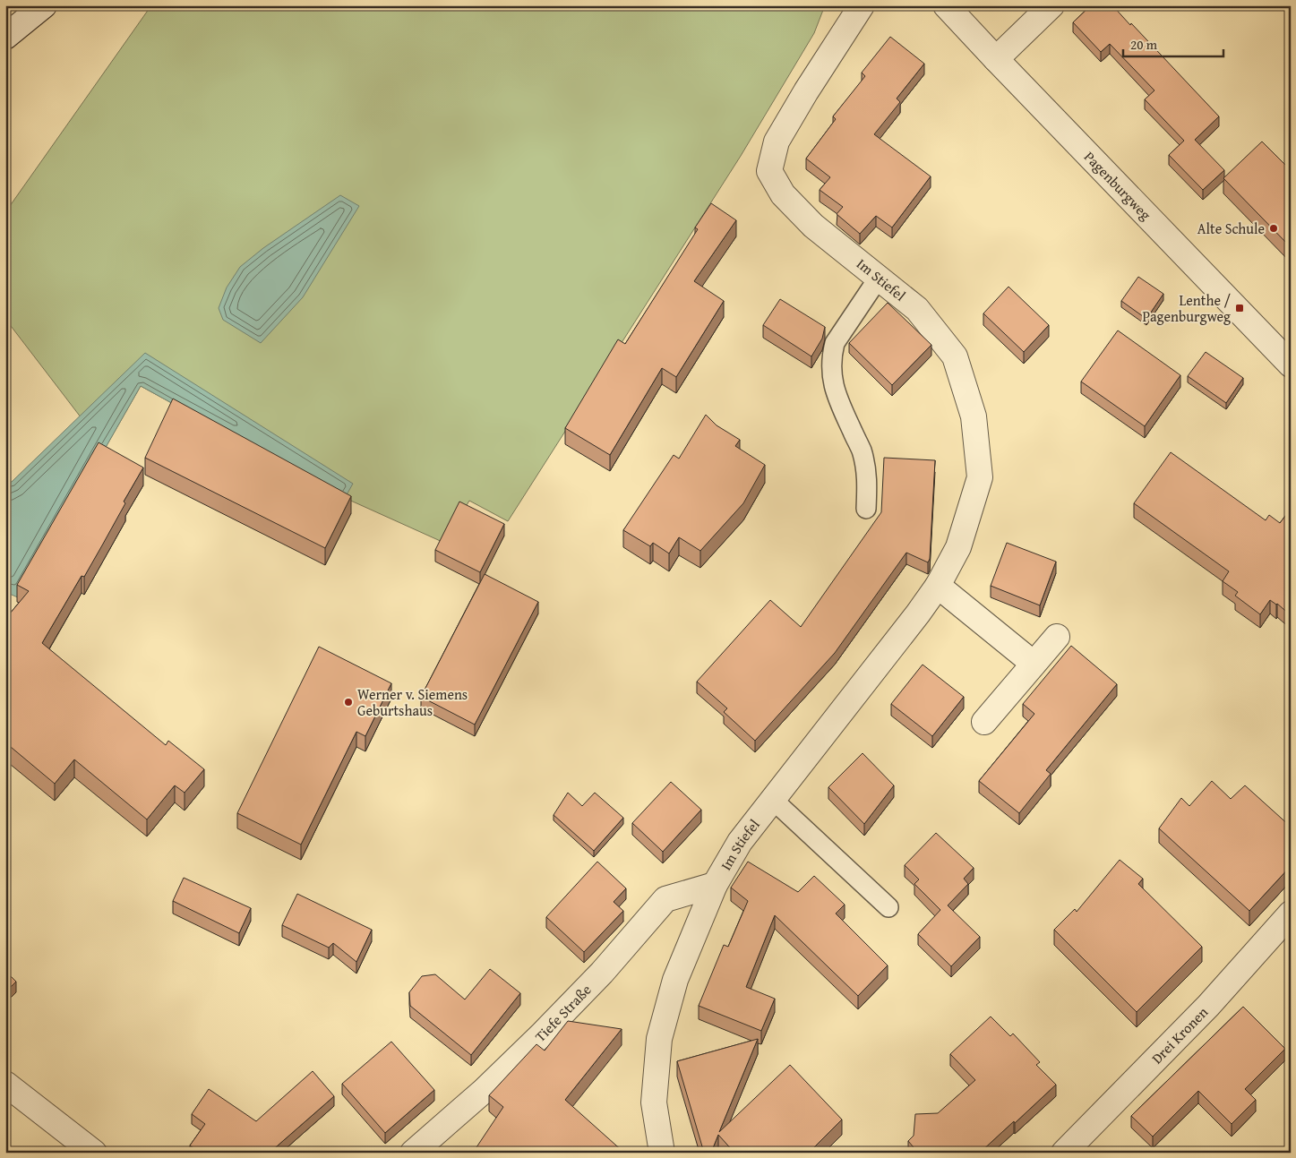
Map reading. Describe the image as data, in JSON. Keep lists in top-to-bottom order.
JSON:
{
  "streets": {
    "street": [
      "Pagenburgweg",
      "Im Stiefel",
      "Tiefe Straße",
      "Drei Kronen"
    ]
  },
  "crossings": [
    ["Im Stiefel", "Tiefe Straße"]
  ],
  "places": {
    "other": ["Alte Schule", "Werner v. Siemens Geburtshaus"],
    "transit": ["Lenthe / Pagenburgweg"]
  },
  "scale_bar": "20 m"
}
